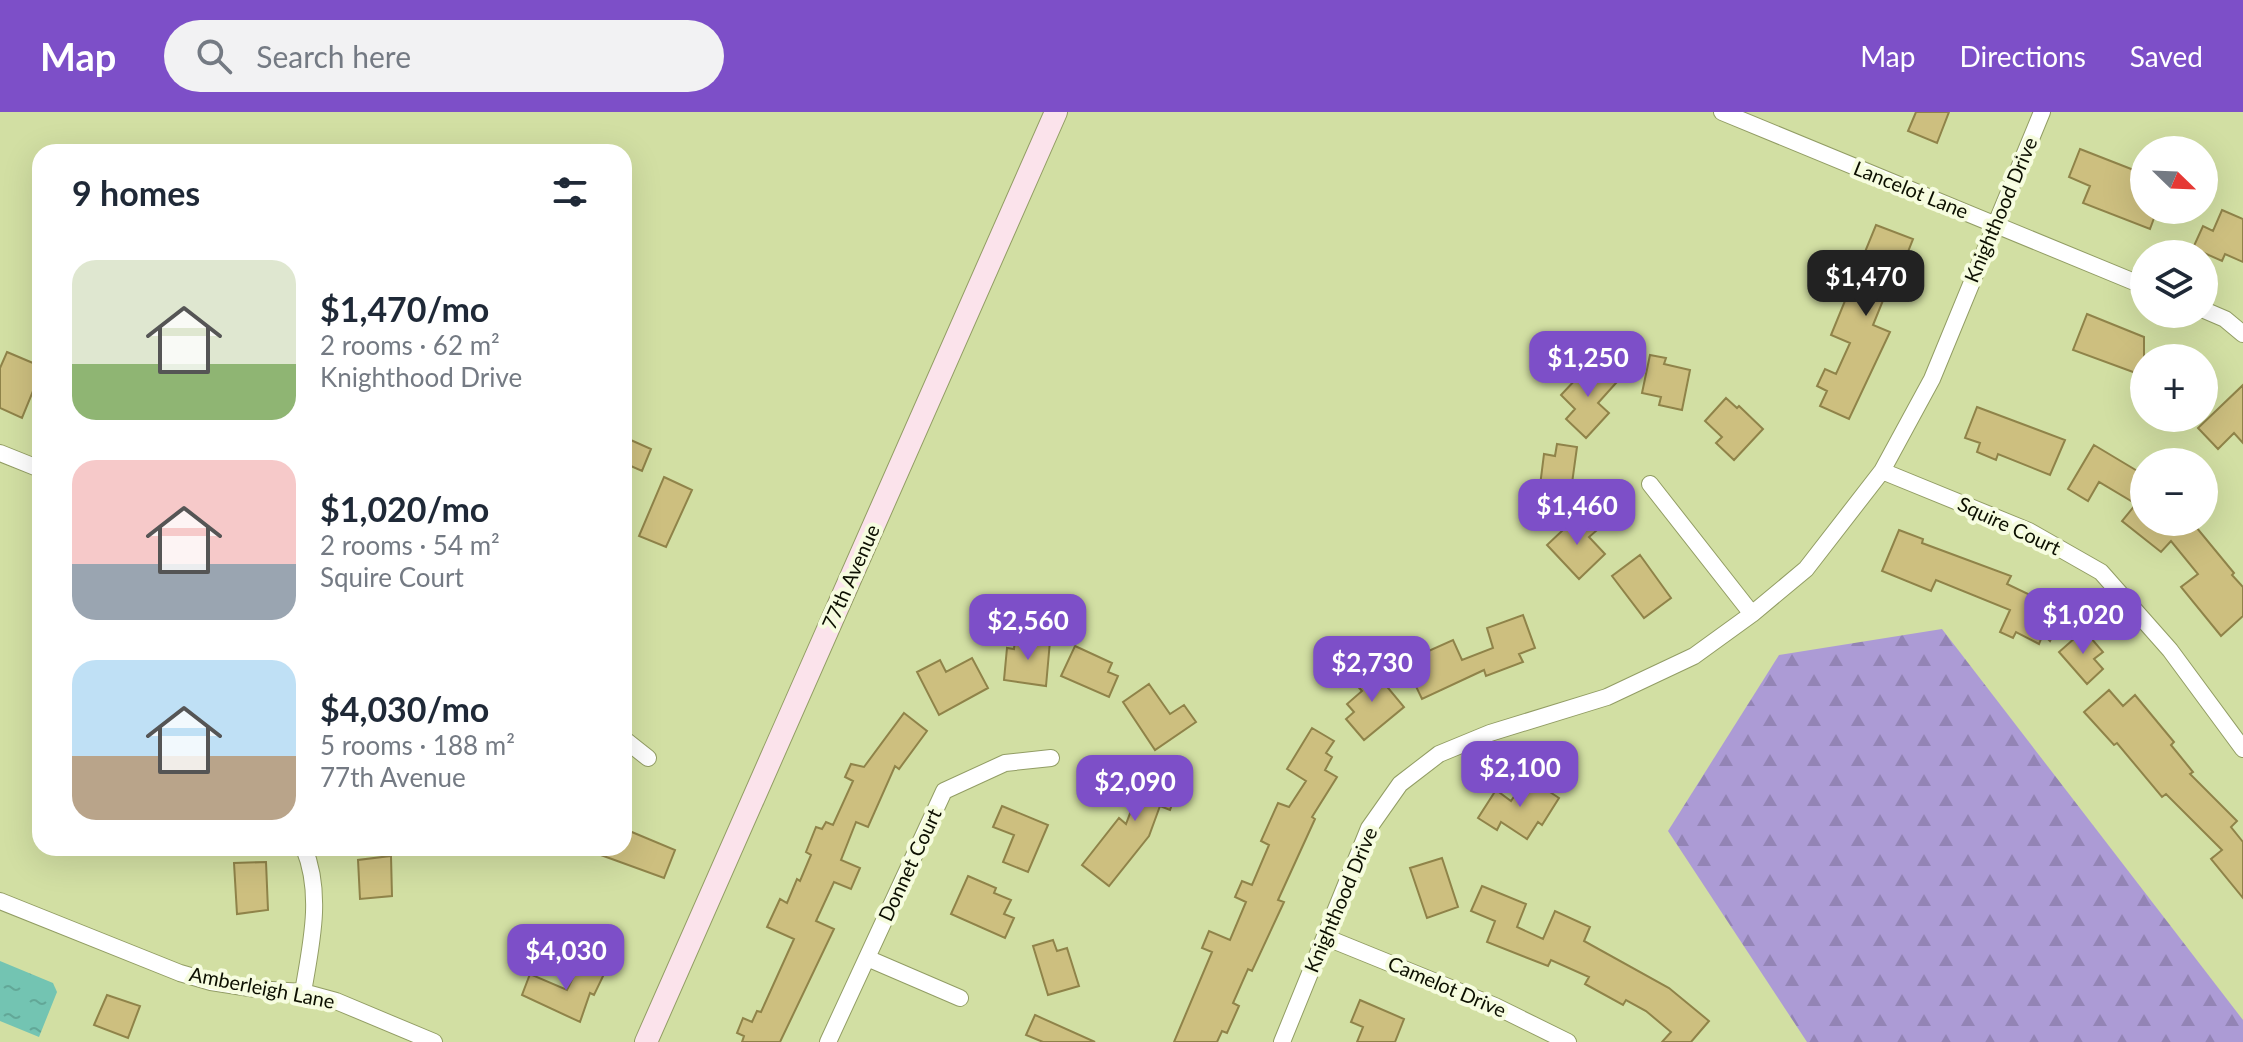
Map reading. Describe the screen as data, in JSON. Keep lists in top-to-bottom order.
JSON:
{
  "streets": {
    "street": [
      "Lancelot Lane",
      "Knighthood Drive",
      "Squire Court",
      "77th Avenue",
      "Donnet Court",
      "Camelot Drive",
      "Amberleigh Lane"
    ]
  },
  "crossings": [
    ["Lancelot Lane", "Knighthood Drive"],
    ["Knighthood Drive", "Squire Court"],
    ["Knighthood Drive", "Camelot Drive"]
  ],
  "north": "bottom right",
  "page": {
    "header": "Map",
    "search": "Search here",
    "nav": ["Map", "Directions", "Saved"],
    "map_buttons": ["+", "−"],
    "heading": "9 homes",
    "list": [
      {
        "name": "$1,470/mo",
        "note": "2 rooms · 62 m² · Knighthood Drive"
      },
      {
        "name": "$1,020/mo",
        "note": "2 rooms · 54 m² · Squire Court"
      },
      {
        "name": "$4,030/mo",
        "note": "5 rooms · 188 m² · 77th Avenue"
      }
    ],
    "price": [
      "$1,470",
      "$1,250",
      "$1,460",
      "$1,020",
      "$2,560",
      "$2,730",
      "$2,100",
      "$2,090",
      "$4,030"
    ]
  }
}
